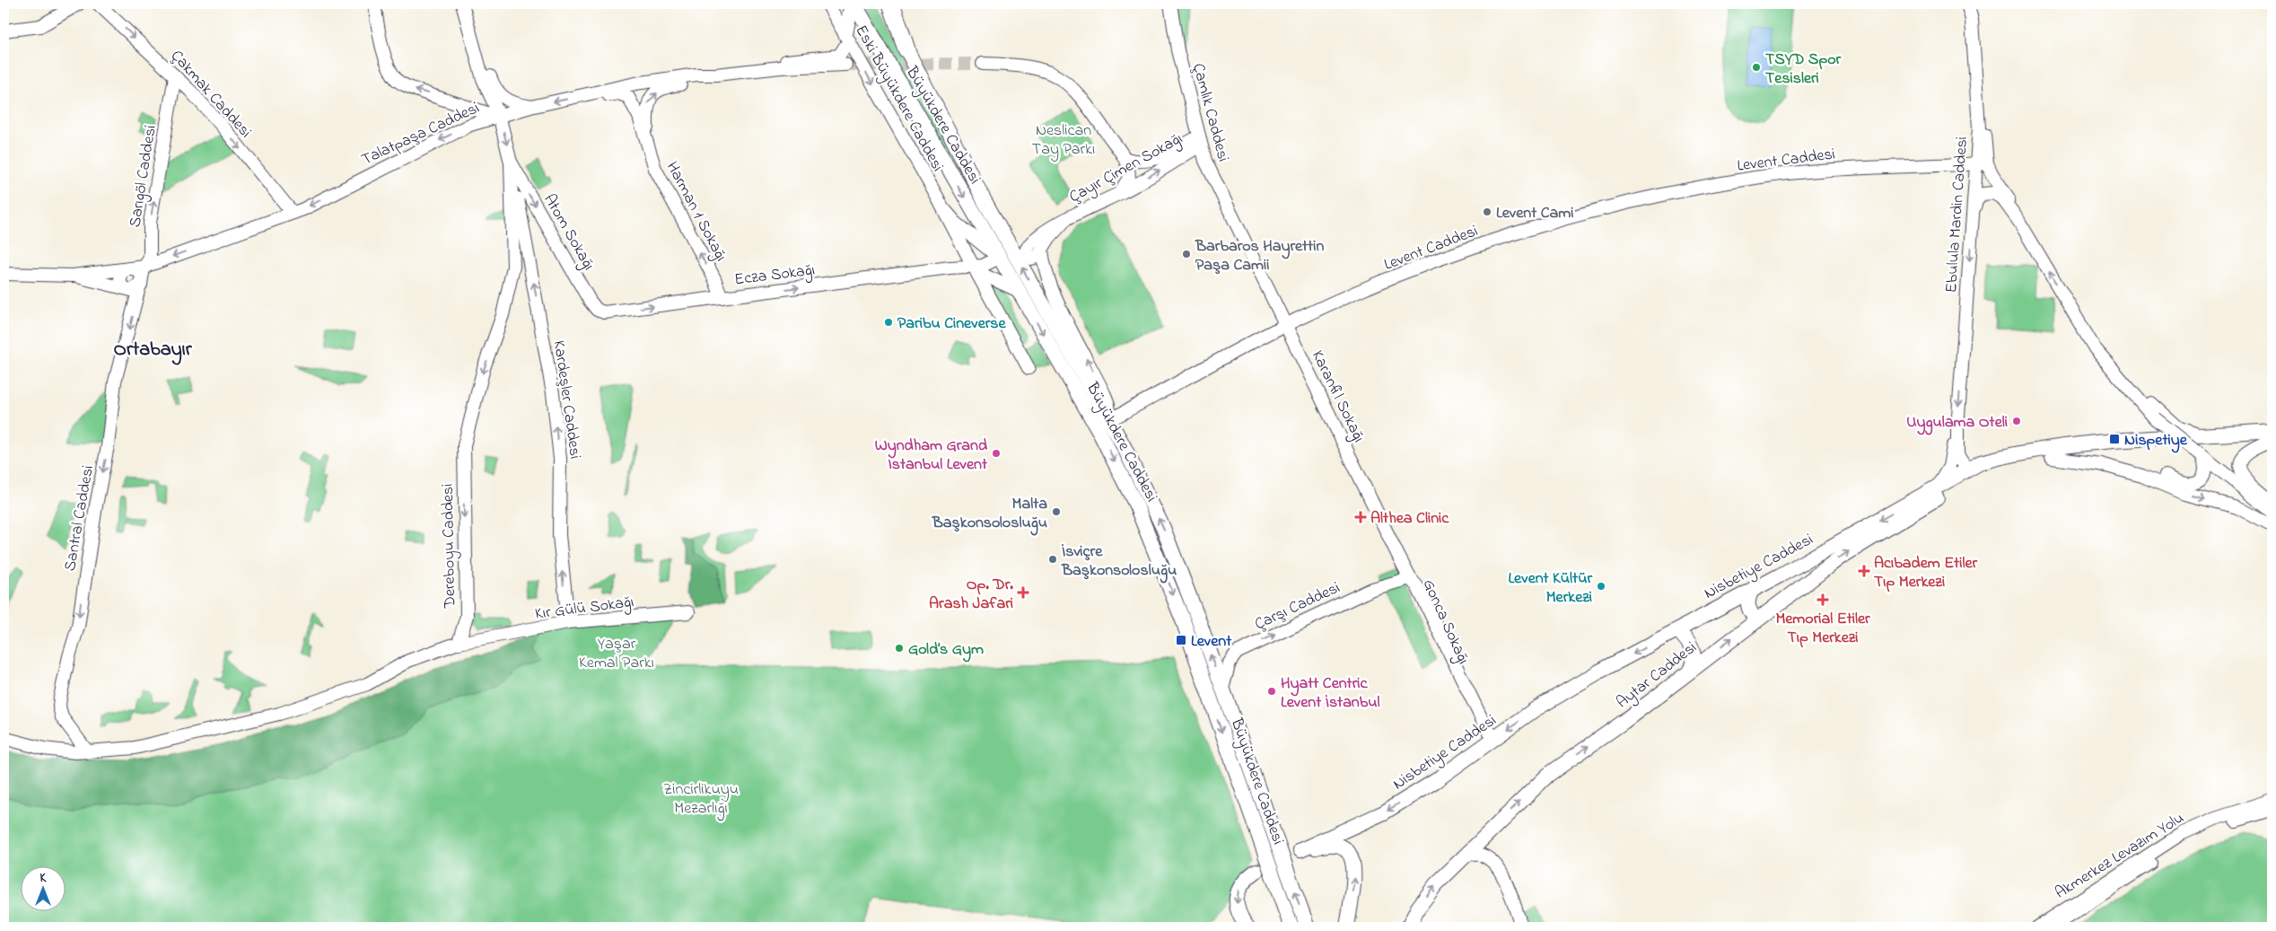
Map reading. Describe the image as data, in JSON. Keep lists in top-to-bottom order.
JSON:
{
  "streets": {
    "main road": [
      "Çakmak Caddesi",
      "Eski Büyükdere Caddesi",
      "Çamlık Caddesi",
      "Büyükdere Caddesi",
      "Talatpaşa Caddesi",
      "Levent Caddesi",
      "Çayır Çimen Sokağı",
      "Sarıgöl Caddesi",
      "Harman 1 Sokağı",
      "Ebulula Mardin Caddesi",
      "Atom Sokağı",
      "Ecza Sokağı",
      "Karanfil Sokağı",
      "Kardeşler Caddesi",
      "Santral Caddesi",
      "Dereboyu Caddesi",
      "Nisbetiye Caddesi",
      "Çarşı Caddesi",
      "Kır Gülü Sokağı",
      "Gonca Sokağı",
      "Aytar Caddesi",
      "Akmerkez Levazım Yolu"
    ]
  },
  "crossings": [
    ["Çakmak Caddesi", "Talatpaşa Caddesi"],
    ["Çakmak Caddesi", "Sarıgöl Caddesi"],
    ["Eski Büyükdere Caddesi", "Ecza Sokağı"],
    ["Çamlık Caddesi", "Çayır Çimen Sokağı"],
    ["Çamlık Caddesi", "Karanfil Sokağı"],
    ["Büyükdere Caddesi", "Levent Caddesi"],
    ["Büyükdere Caddesi", "Ecza Sokağı"],
    ["Büyükdere Caddesi", "Çarşı Caddesi"],
    ["Talatpaşa Caddesi", "Sarıgöl Caddesi"],
    ["Talatpaşa Caddesi", "Santral Caddesi"],
    ["Talatpaşa Caddesi", "Dereboyu Caddesi"],
    ["Levent Caddesi", "Ebulula Mardin Caddesi"],
    ["Levent Caddesi", "Karanfil Sokağı"],
    ["Sarıgöl Caddesi", "Santral Caddesi"],
    ["Harman 1 Sokağı", "Ecza Sokağı"],
    ["Atom Sokağı", "Ecza Sokağı"],
    ["Atom Sokağı", "Kardeşler Caddesi"],
    ["Atom Sokağı", "Dereboyu Caddesi"],
    ["Karanfil Sokağı", "Çarşı Caddesi"],
    ["Karanfil Sokağı", "Gonca Sokağı"],
    ["Kardeşler Caddesi", "Kır Gülü Sokağı"],
    ["Dereboyu Caddesi", "Kır Gülü Sokağı"],
    ["Nisbetiye Caddesi", "Gonca Sokağı"],
    ["Nisbetiye Caddesi", "Aytar Caddesi"],
    ["Çarşı Caddesi", "Gonca Sokağı"]
  ],
  "one_way": [
    "Çakmak Caddesi",
    "Eski Büyükdere Caddesi",
    "Talatpaşa Caddesi",
    "Sarıgöl Caddesi",
    "Harman 1 Sokağı",
    "Ebulula Mardin Caddesi",
    "Atom Sokağı",
    "Ecza Sokağı",
    "Kardeşler Caddesi",
    "Santral Caddesi",
    "Dereboyu Caddesi",
    "Çarşı Caddesi",
    "Aytar Caddesi"
  ],
  "districts": ["Ortabayır"],
  "parks": ["Neslican Tay Parkı", "Yaşar Kemal Parkı", "Zincirlikuyu Mezarlığı"],
  "places": {
    "other": [
      "TSYD Spor Tesisleri",
      "Levent Cami",
      "Barbaros Hayrettin Paşa Camii",
      "Paribu Cineverse",
      "Uygulama Oteli",
      "Wyndham Grand Istanbul Levent",
      "Malta Başkonsolosluğu",
      "İsviçre Başkonsolosluğu",
      "Levent Kültür Merkezi",
      "Gold‘s Gym",
      "Hyatt Centric Levent İstanbul"
    ],
    "transit": ["Nispetiye", "Levent"],
    "health": [
      "Althea Clinic",
      "Acıbadem Etiler Tıp Merkezi",
      "Op. Dr. Arash Jafari",
      "Memorial Etiler Tıp Merkezi"
    ]
  },
  "north": "top"
}
